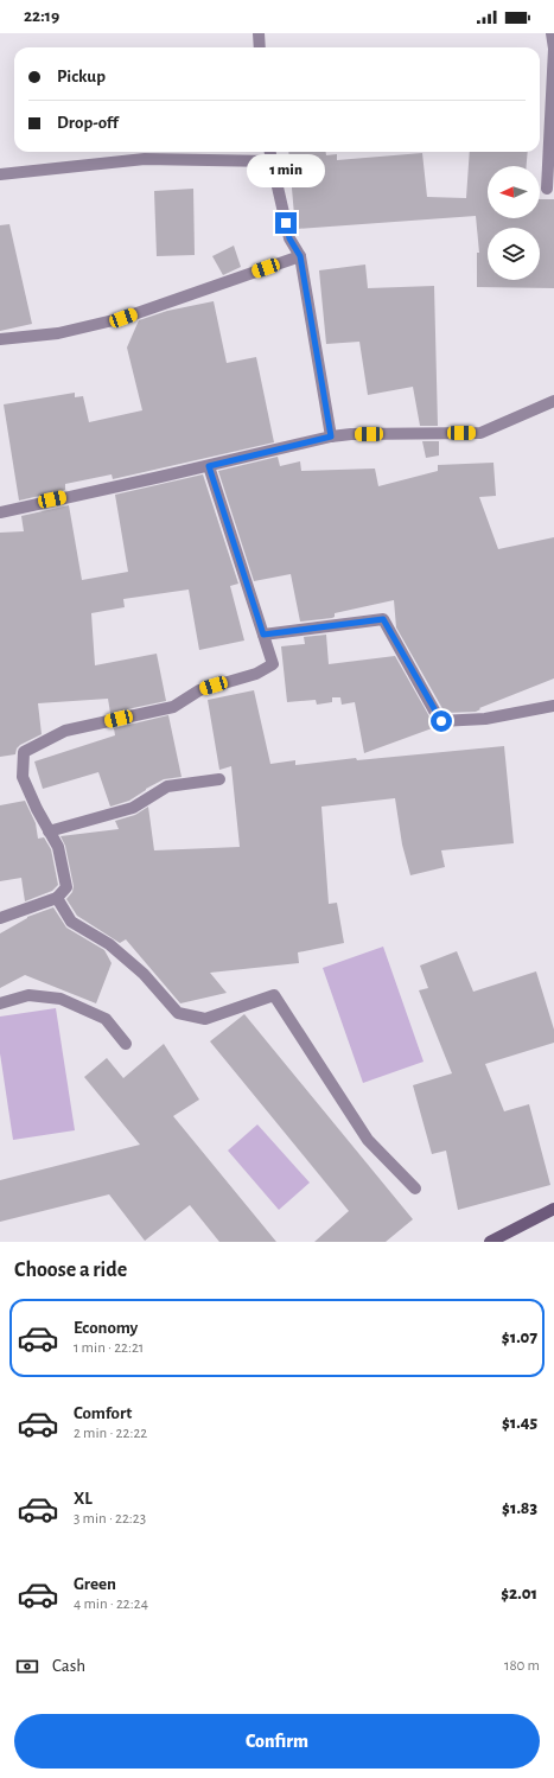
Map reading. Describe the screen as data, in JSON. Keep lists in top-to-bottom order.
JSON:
{
  "north": "left",
  "page": {
    "status": "22:19",
    "banner": ["Pickup", "Drop-off"],
    "bubble": "1 min",
    "heading": "Choose a ride",
    "list": [
      {
        "name": "Economy",
        "note": "1 min · 22:21",
        "value": "$1.07"
      },
      {
        "name": "Comfort",
        "note": "2 min · 22:22",
        "value": "$1.45"
      },
      {
        "name": "XL",
        "note": "3 min · 22:23",
        "value": "$1.83"
      },
      {
        "name": "Green",
        "note": "4 min · 22:24",
        "value": "$2.01"
      }
    ],
    "pay": ["Cash", "180 m"],
    "buttons": "Confirm"
  }
}
